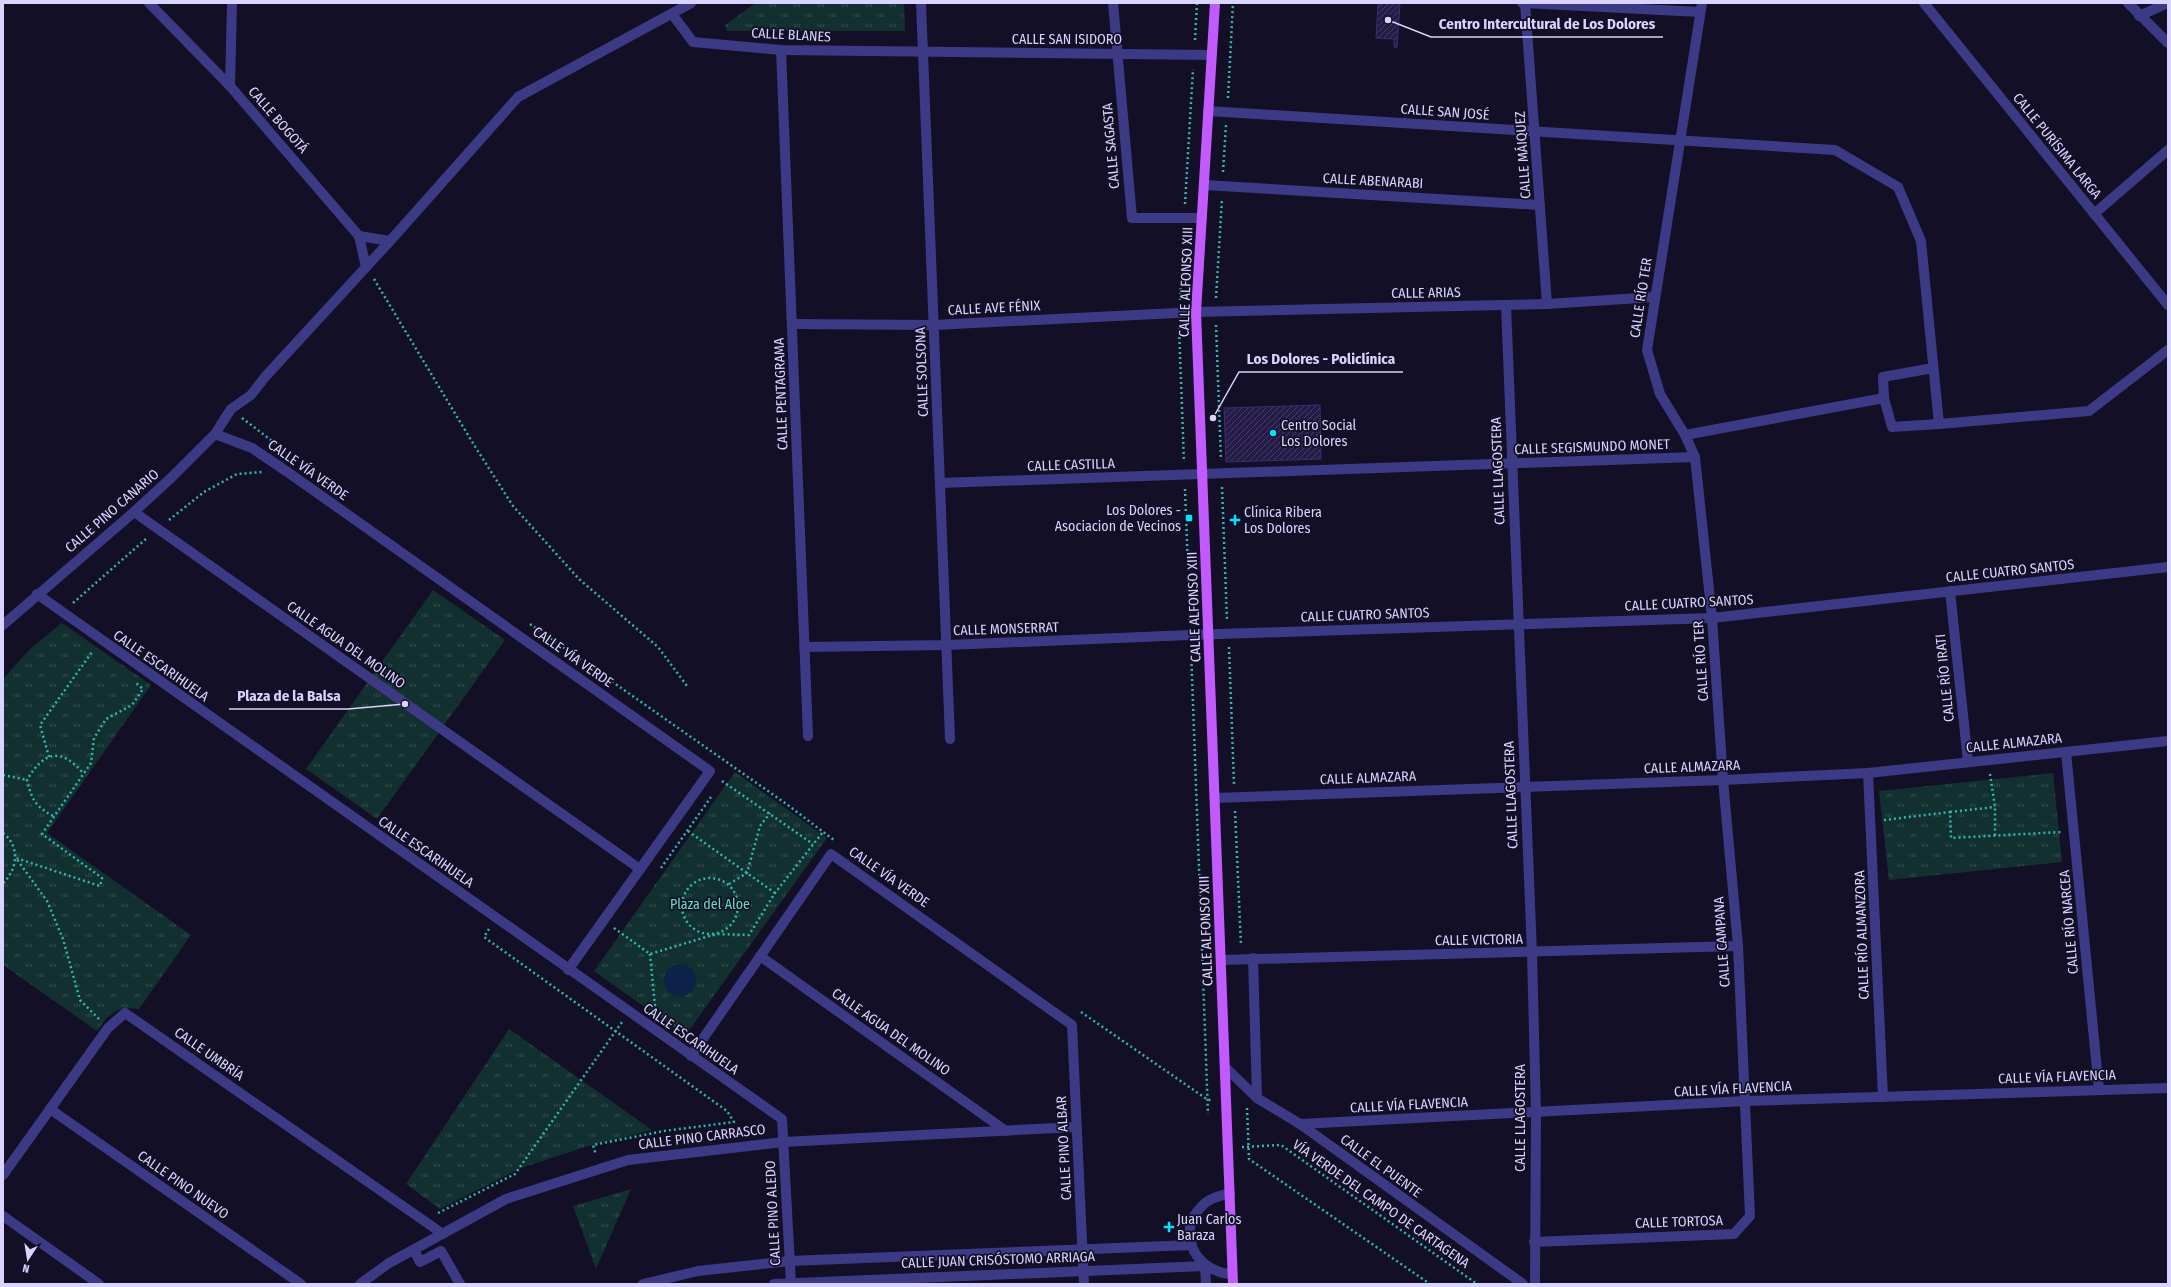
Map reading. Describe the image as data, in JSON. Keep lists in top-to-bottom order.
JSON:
{
  "streets": {
    "main road": ["CALLE ALFONSO XIII"],
    "street": [
      "CALLE BLANES",
      "CALLE SAN ISIDORO",
      "CALLE SAN JOSÉ",
      "CALLE BOGOTÁ",
      "CALLE SAGASTA",
      "CALLE PURÍSIMA LARGA",
      "CALLE MÁIQUEZ",
      "CALLE ABENARABI",
      "CALLE ARIAS",
      "CALLE RÍO TER",
      "CALLE AVE FÉNIX",
      "CALLE SOLSONA",
      "CALLE PENTAGRAMA",
      "CALLE SEGISMUNDO MONET",
      "CALLE CASTILLA",
      "CALLE VÍA VERDE",
      "CALLE LLAGOSTERA",
      "CALLE PINO CANARIO",
      "CALLE CUATRO SANTOS",
      "CALLE MONSERRAT",
      "CALLE AGUA DEL MOLINO",
      "CALLE ESCARIHUELA",
      "CALLE RÍO IRATI",
      "CALLE ALMAZARA",
      "CALLE RÍO NARCEA",
      "CALLE RÍO ALMANZORA",
      "CALLE VICTORIA",
      "CALLE CAMPANA",
      "CALLE UMBRÍA",
      "CALLE VÍA FLAVENCIA",
      "CALLE PINO CARRASCO",
      "CALLE PINO ALBAR",
      "CALLE EL PUENTE",
      "CALLE PINO NUEVO",
      "CALLE PINO ALEDO",
      "CALLE TORTOSA",
      "CALLE JUAN CRISÓSTOMO ARRIAGA"
    ],
    "path": ["VÍA VERDE DEL CAMPO DE CARTAGENA"]
  },
  "crossings": [
    ["CALLE BLANES", "CALLE SAN ISIDORO"],
    ["CALLE BLANES", "CALLE SOLSONA"],
    ["CALLE BLANES", "CALLE PENTAGRAMA"],
    ["CALLE SAN ISIDORO", "CALLE SAGASTA"],
    ["CALLE SAN ISIDORO", "CALLE ALFONSO XIII"],
    ["CALLE SAN ISIDORO", "CALLE SOLSONA"],
    ["CALLE SAN JOSÉ", "CALLE MÁIQUEZ"],
    ["CALLE SAN JOSÉ", "CALLE ALFONSO XIII"],
    ["CALLE SAN JOSÉ", "CALLE RÍO TER"],
    ["CALLE SAGASTA", "CALLE ALFONSO XIII"],
    ["CALLE MÁIQUEZ", "CALLE ABENARABI"],
    ["CALLE MÁIQUEZ", "CALLE ARIAS"],
    ["CALLE ABENARABI", "CALLE ALFONSO XIII"],
    ["CALLE ALFONSO XIII", "CALLE ARIAS"],
    ["CALLE ALFONSO XIII", "CALLE AVE FÉNIX"],
    ["CALLE ALFONSO XIII", "CALLE SEGISMUNDO MONET"],
    ["CALLE ALFONSO XIII", "CALLE CASTILLA"],
    ["CALLE ALFONSO XIII", "CALLE CUATRO SANTOS"],
    ["CALLE ALFONSO XIII", "CALLE MONSERRAT"],
    ["CALLE ALFONSO XIII", "CALLE ALMAZARA"],
    ["CALLE ALFONSO XIII", "CALLE VICTORIA"],
    ["CALLE ALFONSO XIII", "CALLE EL PUENTE"],
    ["CALLE ARIAS", "CALLE RÍO TER"],
    ["CALLE ARIAS", "CALLE AVE FÉNIX"],
    ["CALLE ARIAS", "CALLE LLAGOSTERA"],
    ["CALLE RÍO TER", "CALLE SEGISMUNDO MONET"],
    ["CALLE RÍO TER", "CALLE CUATRO SANTOS"],
    ["CALLE RÍO TER", "CALLE ALMAZARA"],
    ["CALLE RÍO TER", "CALLE CAMPANA"],
    ["CALLE AVE FÉNIX", "CALLE SOLSONA"],
    ["CALLE AVE FÉNIX", "CALLE PENTAGRAMA"],
    ["CALLE SOLSONA", "CALLE CASTILLA"],
    ["CALLE SOLSONA", "CALLE MONSERRAT"],
    ["CALLE PENTAGRAMA", "CALLE MONSERRAT"],
    ["CALLE SEGISMUNDO MONET", "CALLE CASTILLA"],
    ["CALLE SEGISMUNDO MONET", "CALLE LLAGOSTERA"],
    ["CALLE VÍA VERDE", "CALLE PINO CANARIO"],
    ["CALLE VÍA VERDE", "CALLE AGUA DEL MOLINO"],
    ["CALLE VÍA VERDE", "CALLE ESCARIHUELA"],
    ["CALLE VÍA VERDE", "CALLE PINO ALBAR"],
    ["CALLE LLAGOSTERA", "CALLE CUATRO SANTOS"],
    ["CALLE LLAGOSTERA", "CALLE ALMAZARA"],
    ["CALLE LLAGOSTERA", "CALLE VICTORIA"],
    ["CALLE LLAGOSTERA", "CALLE VÍA FLAVENCIA"],
    ["CALLE LLAGOSTERA", "CALLE TORTOSA"],
    ["CALLE PINO CANARIO", "CALLE AGUA DEL MOLINO"],
    ["CALLE PINO CANARIO", "CALLE ESCARIHUELA"],
    ["CALLE CUATRO SANTOS", "CALLE MONSERRAT"],
    ["CALLE CUATRO SANTOS", "CALLE RÍO IRATI"],
    ["CALLE AGUA DEL MOLINO", "CALLE PINO CARRASCO"],
    ["CALLE ESCARIHUELA", "CALLE PINO CARRASCO"],
    ["CALLE ESCARIHUELA", "CALLE PINO ALEDO"],
    ["CALLE RÍO IRATI", "CALLE ALMAZARA"],
    ["CALLE ALMAZARA", "CALLE RÍO NARCEA"],
    ["CALLE ALMAZARA", "CALLE RÍO ALMANZORA"],
    ["CALLE ALMAZARA", "CALLE CAMPANA"],
    ["CALLE RÍO NARCEA", "CALLE VÍA FLAVENCIA"],
    ["CALLE RÍO ALMANZORA", "CALLE VÍA FLAVENCIA"],
    ["CALLE VICTORIA", "CALLE CAMPANA"],
    ["CALLE CAMPANA", "CALLE VÍA FLAVENCIA"],
    ["CALLE CAMPANA", "CALLE TORTOSA"],
    ["CALLE UMBRÍA", "CALLE PINO CARRASCO"],
    ["CALLE UMBRÍA", "CALLE PINO NUEVO"],
    ["CALLE VÍA FLAVENCIA", "CALLE EL PUENTE"],
    ["CALLE VÍA FLAVENCIA", "CALLE TORTOSA"],
    ["CALLE PINO CARRASCO", "CALLE PINO ALBAR"],
    ["CALLE PINO CARRASCO", "CALLE PINO ALEDO"],
    ["CALLE PINO ALBAR", "CALLE JUAN CRISÓSTOMO ARRIAGA"],
    ["CALLE PINO ALEDO", "CALLE JUAN CRISÓSTOMO ARRIAGA"]
  ],
  "parks": ["Plaza del Aloe"],
  "places": {
    "other": [
      "Centro Intercultural de Los Dolores",
      "Los Dolores - Policlínica",
      "Centro Social Los Dolores",
      "Plaza de la Balsa"
    ],
    "transit": ["Los Dolores - Asociacion de Vecinos"],
    "health": ["Clínica Ribera Los Dolores", "Juan Carlos Baraza"]
  },
  "north": "bottom"
}
